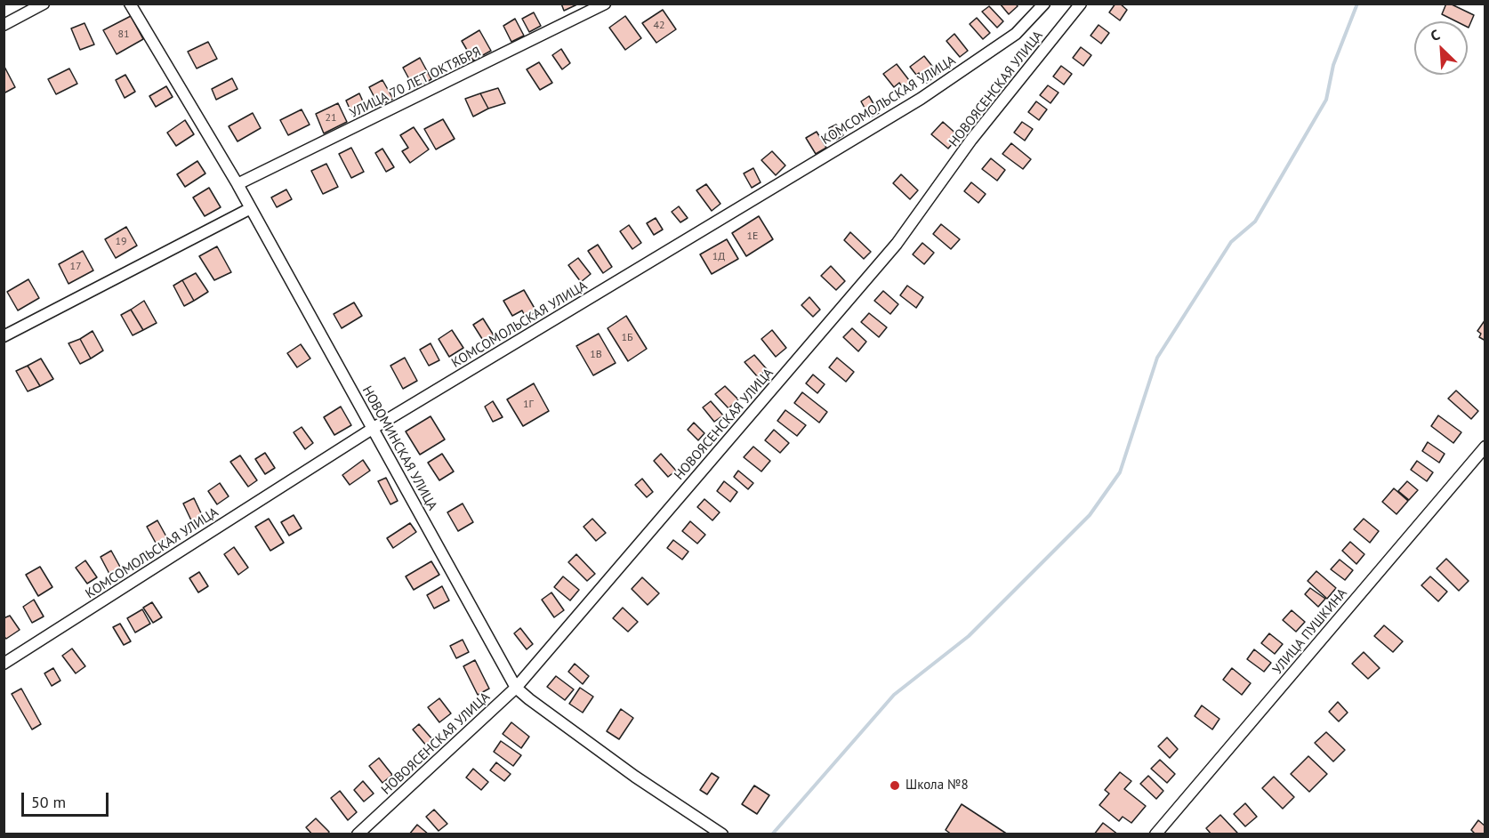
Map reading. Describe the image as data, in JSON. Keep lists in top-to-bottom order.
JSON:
{
  "streets": {
    "street": [
      "УЛИЦА 70 ЛЕТ ОКТЯБРЯ",
      "НОВОЯСЕНСКАЯ УЛИЦА",
      "КОМСОМОЛЬСКАЯ УЛИЦА",
      "НОВОМИНСКАЯ УЛИЦА",
      "УЛИЦА ПУШКИНА"
    ]
  },
  "crossings": [
    ["УЛИЦА 70 ЛЕТ ОКТЯБРЯ", "НОВОМИНСКАЯ УЛИЦА"],
    ["НОВОЯСЕНСКАЯ УЛИЦА", "НОВОМИНСКАЯ УЛИЦА"],
    ["КОМСОМОЛЬСКАЯ УЛИЦА", "НОВОМИНСКАЯ УЛИЦА"]
  ],
  "places": ["Школа №8"],
  "house_numbers": [
    "42",
    "81",
    "21",
    "1Е",
    "19",
    "1Д",
    "17",
    "1Б",
    "1В",
    "1Г"
  ],
  "scale_bar": "50 m",
  "north": "top left"
}
